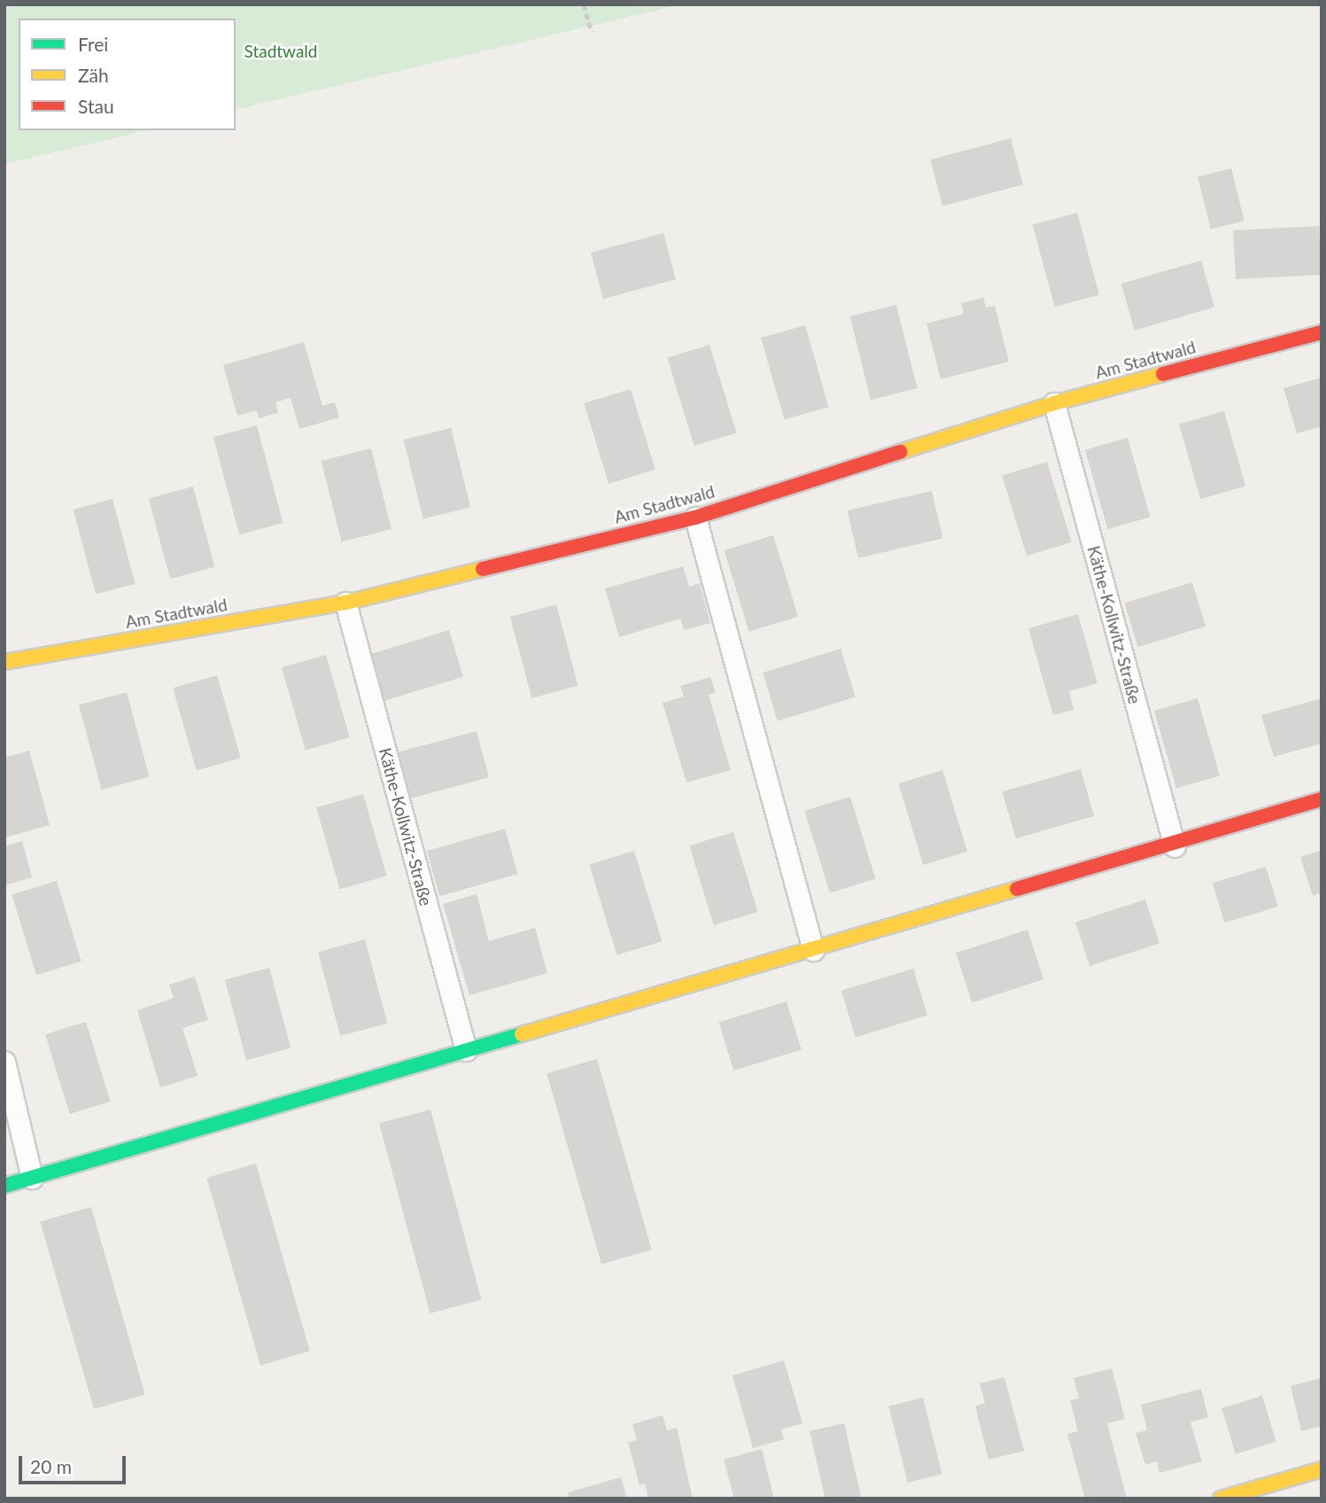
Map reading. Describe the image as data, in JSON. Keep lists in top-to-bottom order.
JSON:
{
  "streets": {
    "street": ["Am Stadtwald"],
    "lane": ["Käthe-Kollwitz-Straße"]
  },
  "crossings": [
    ["Am Stadtwald", "Käthe-Kollwitz-Straße"]
  ],
  "parks": ["Stadtwald"],
  "legend": ["Frei", "Zäh", "Stau"],
  "scale_bar": "20 m"
}
